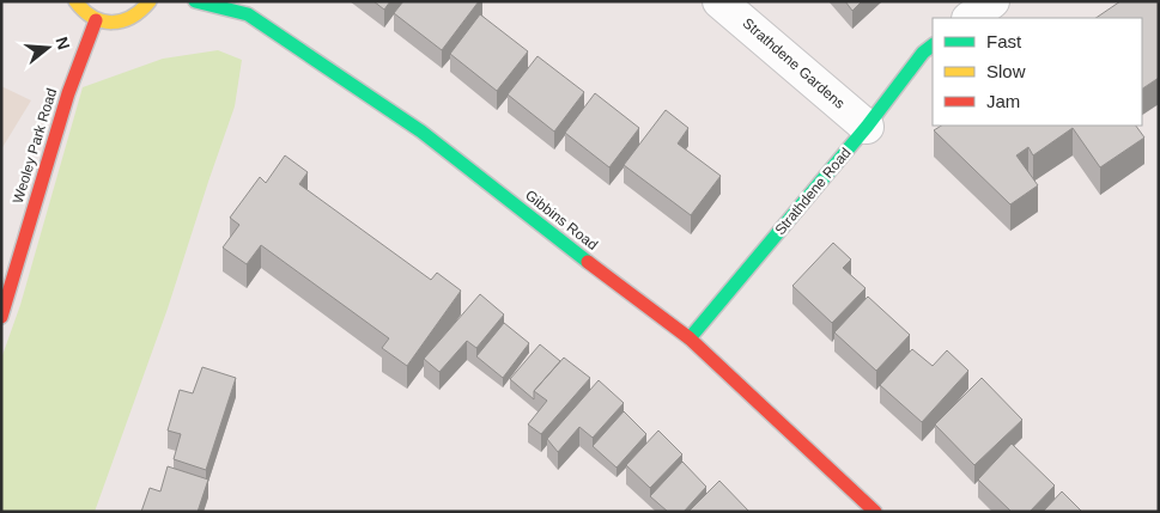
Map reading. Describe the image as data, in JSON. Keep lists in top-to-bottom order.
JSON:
{
  "streets": {
    "street": [
      "Strathdene Gardens",
      "Weoley Park Road",
      "Strathdene Road",
      "Gibbins Road"
    ]
  },
  "crossings": [
    ["Strathdene Gardens", "Strathdene Road"],
    ["Strathdene Road", "Gibbins Road"]
  ],
  "legend": ["Fast", "Slow", "Jam"],
  "north": "right"
}
